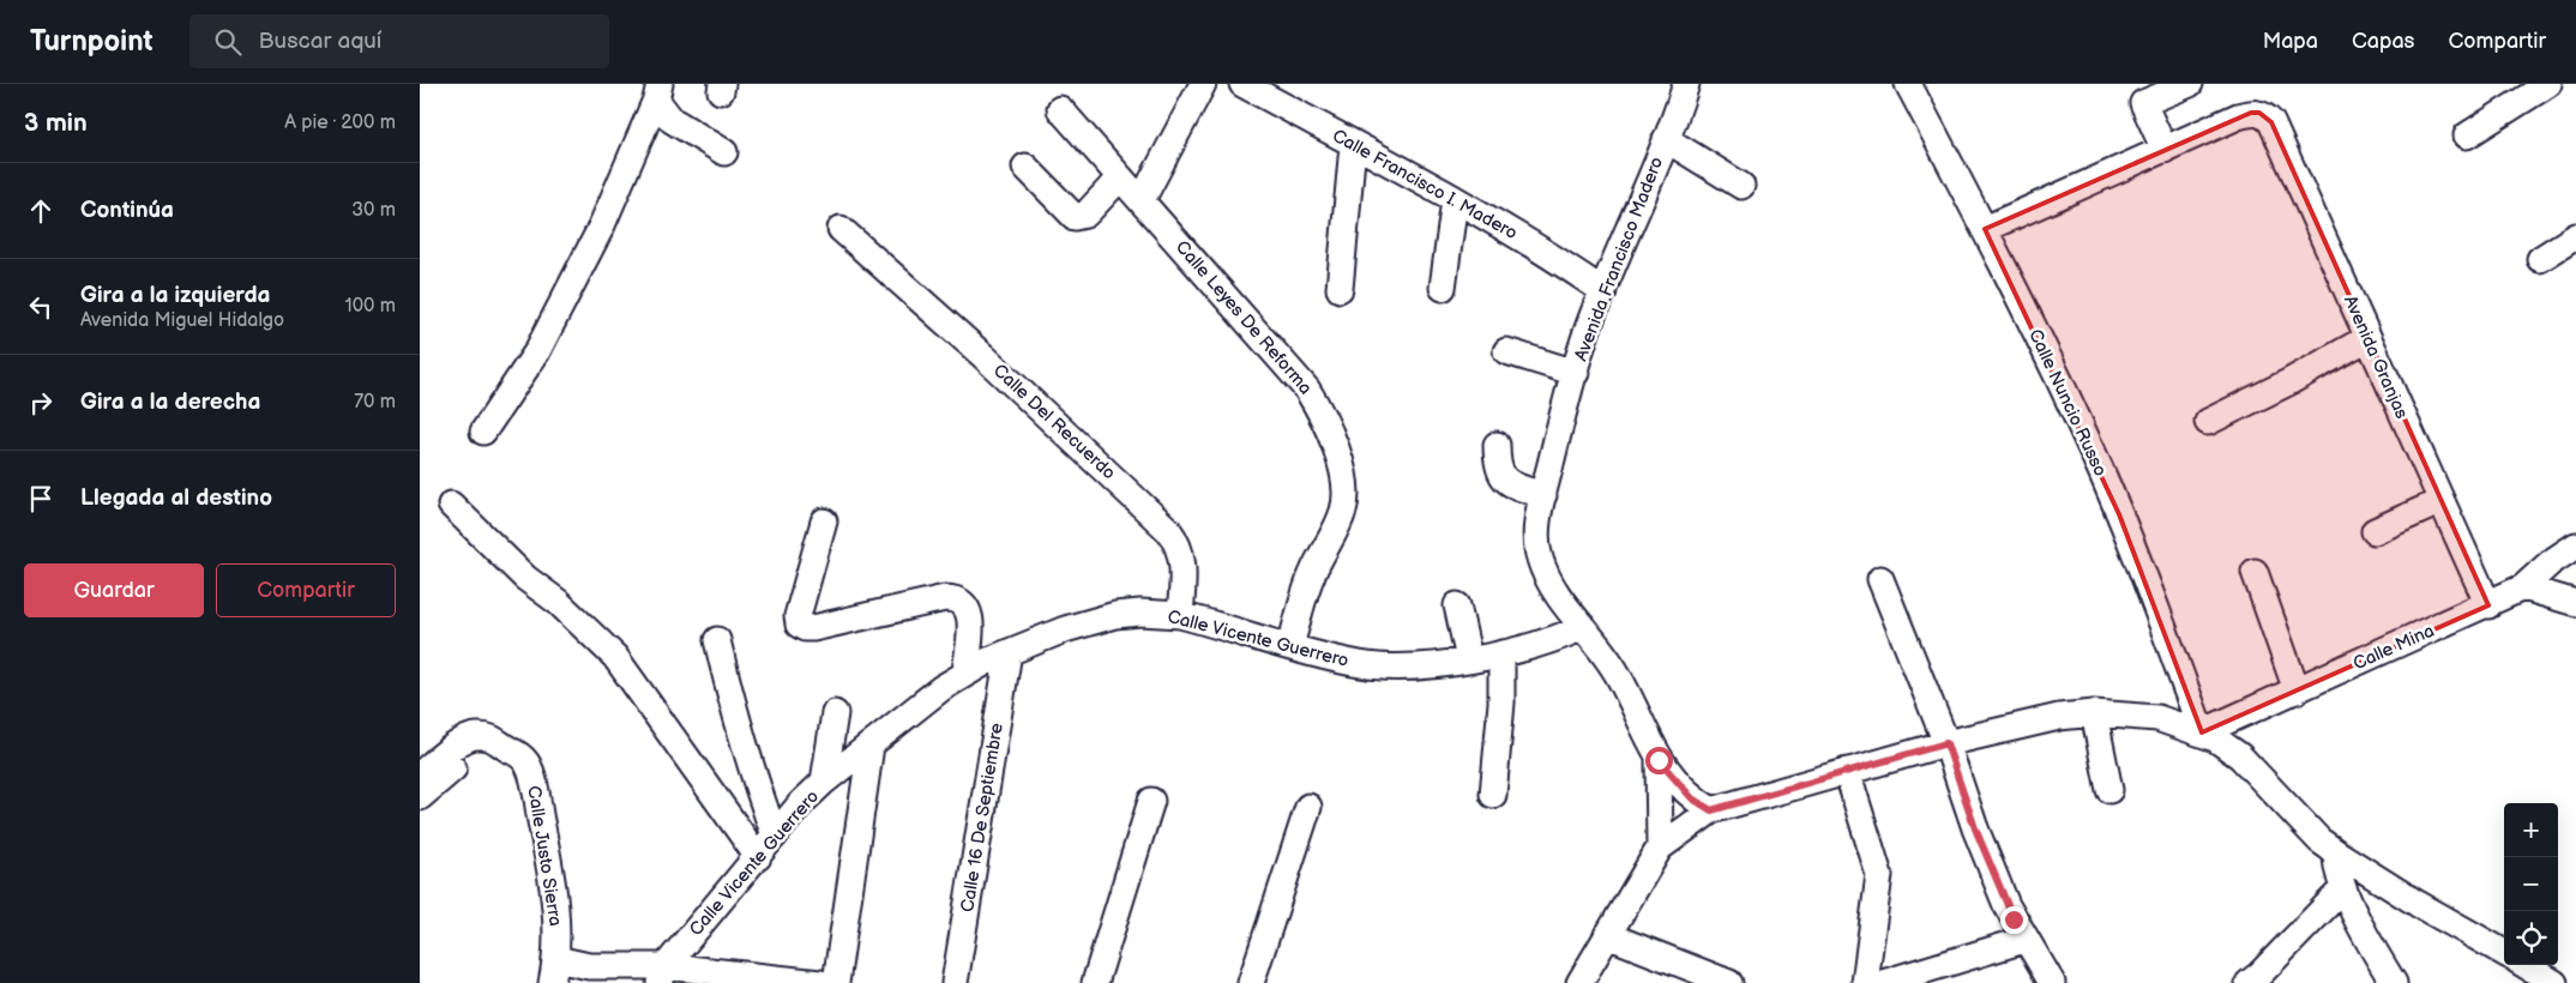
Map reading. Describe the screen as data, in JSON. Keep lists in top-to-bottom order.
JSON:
{
  "streets": {
    "street": [
      "Calle Francisco I. Madero",
      "Avenida Francisco Madero",
      "Calle Leyes De Reforma",
      "Avenida Granjas",
      "Calle Nuncio Russo",
      "Calle Del Recuerdo",
      "Calle Vicente Guerrero",
      "Calle Mina",
      "Calle 16 De Septiembre",
      "Calle Justo Sierra"
    ]
  },
  "crossings": [
    ["Calle Francisco I. Madero", "Avenida Francisco Madero"],
    ["Avenida Francisco Madero", "Calle Vicente Guerrero"],
    ["Calle Leyes De Reforma", "Calle Vicente Guerrero"],
    ["Avenida Granjas", "Calle Mina"],
    ["Calle Nuncio Russo", "Calle Mina"],
    ["Calle Del Recuerdo", "Calle Vicente Guerrero"],
    ["Calle Vicente Guerrero", "Calle 16 De Septiembre"],
    ["Calle Vicente Guerrero", "Calle Justo Sierra"]
  ],
  "page": {
    "header": "Turnpoint",
    "search": "Buscar aquí",
    "nav": ["Mapa", "Capas", "Compartir"],
    "heading": ["3 min", "A pie · 200 m"],
    "list": [
      ["Continúa", "30 m"],
      ["Gira a la izquierda", "Avenida Miguel Hidalgo", "100 m"],
      ["Gira a la derecha", "70 m"],
      "Llegada al destino"
    ],
    "buttons": ["Guardar", "Compartir"],
    "map_buttons": ["+", "−"]
  }
}
